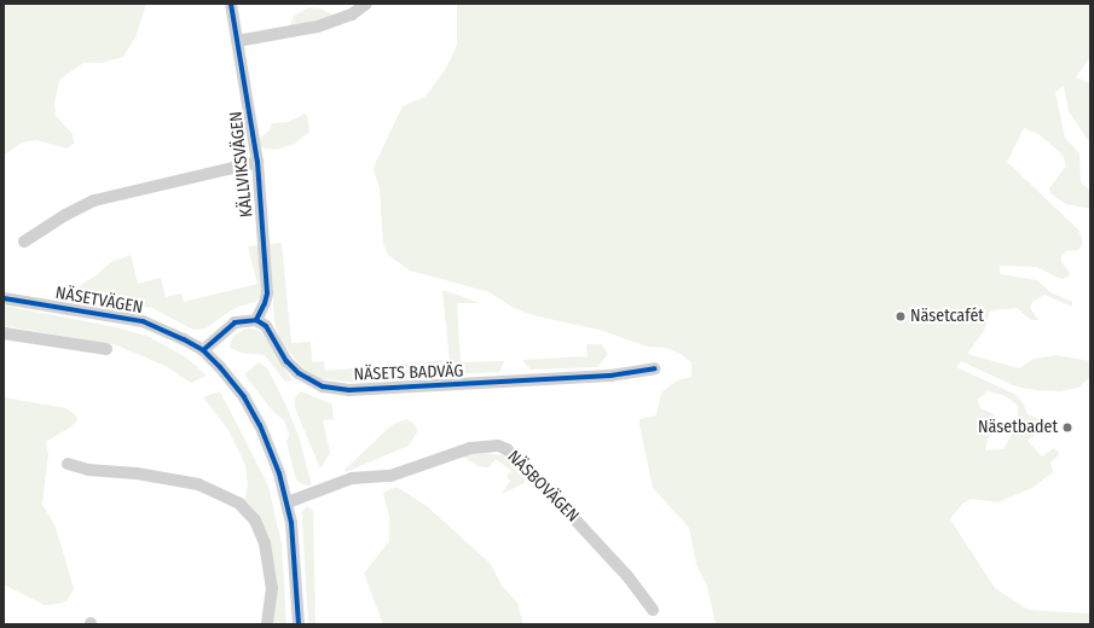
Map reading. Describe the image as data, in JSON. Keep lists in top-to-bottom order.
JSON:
{
  "streets": {
    "street": [
      "KÄLLVIKSVÄGEN",
      "NÄSETVÄGEN",
      "NÄSETS BADVÄG",
      "NÄSBOVÄGEN"
    ]
  },
  "crossings": [
    ["KÄLLVIKSVÄGEN", "NÄSETS BADVÄG"],
    ["NÄSETVÄGEN", "NÄSBOVÄGEN"]
  ],
  "places": ["Näsetcafét", "Näsetbadet"]
}
